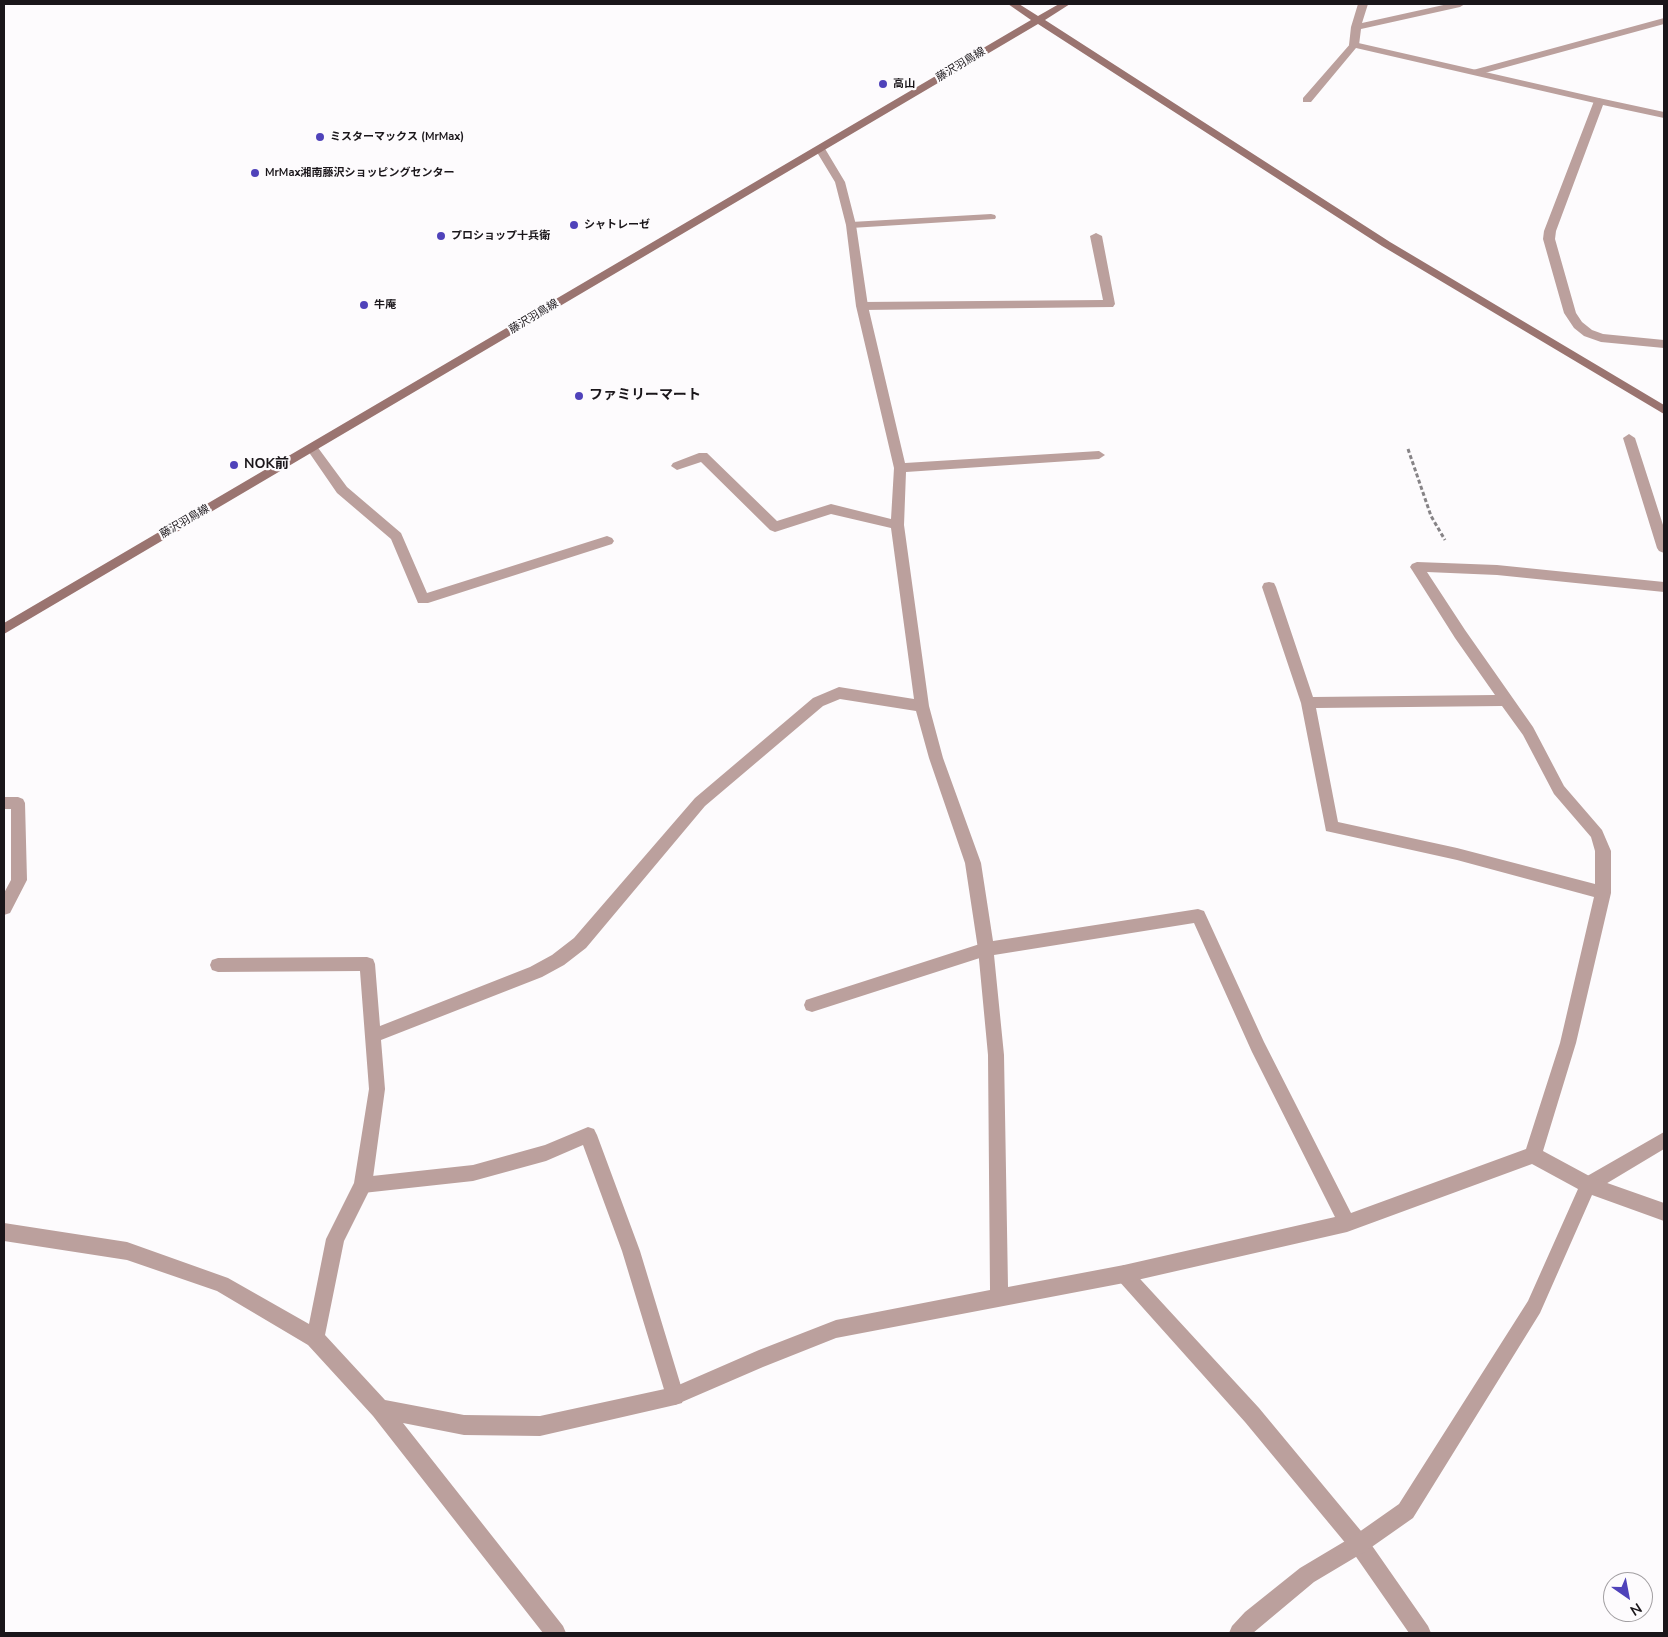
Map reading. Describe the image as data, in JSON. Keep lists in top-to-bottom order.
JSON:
{
  "streets": {
    "street": ["藤沢羽鳥線"]
  },
  "places": [
    "高山",
    "ミスターマックス (MrMax)",
    "MrMax湘南藤沢ショッピングセンター",
    "シャトレーゼ",
    "プロショップ十兵衛",
    "牛庵",
    "ファミリーマート",
    "NOK前"
  ],
  "north": "bottom right"
}
